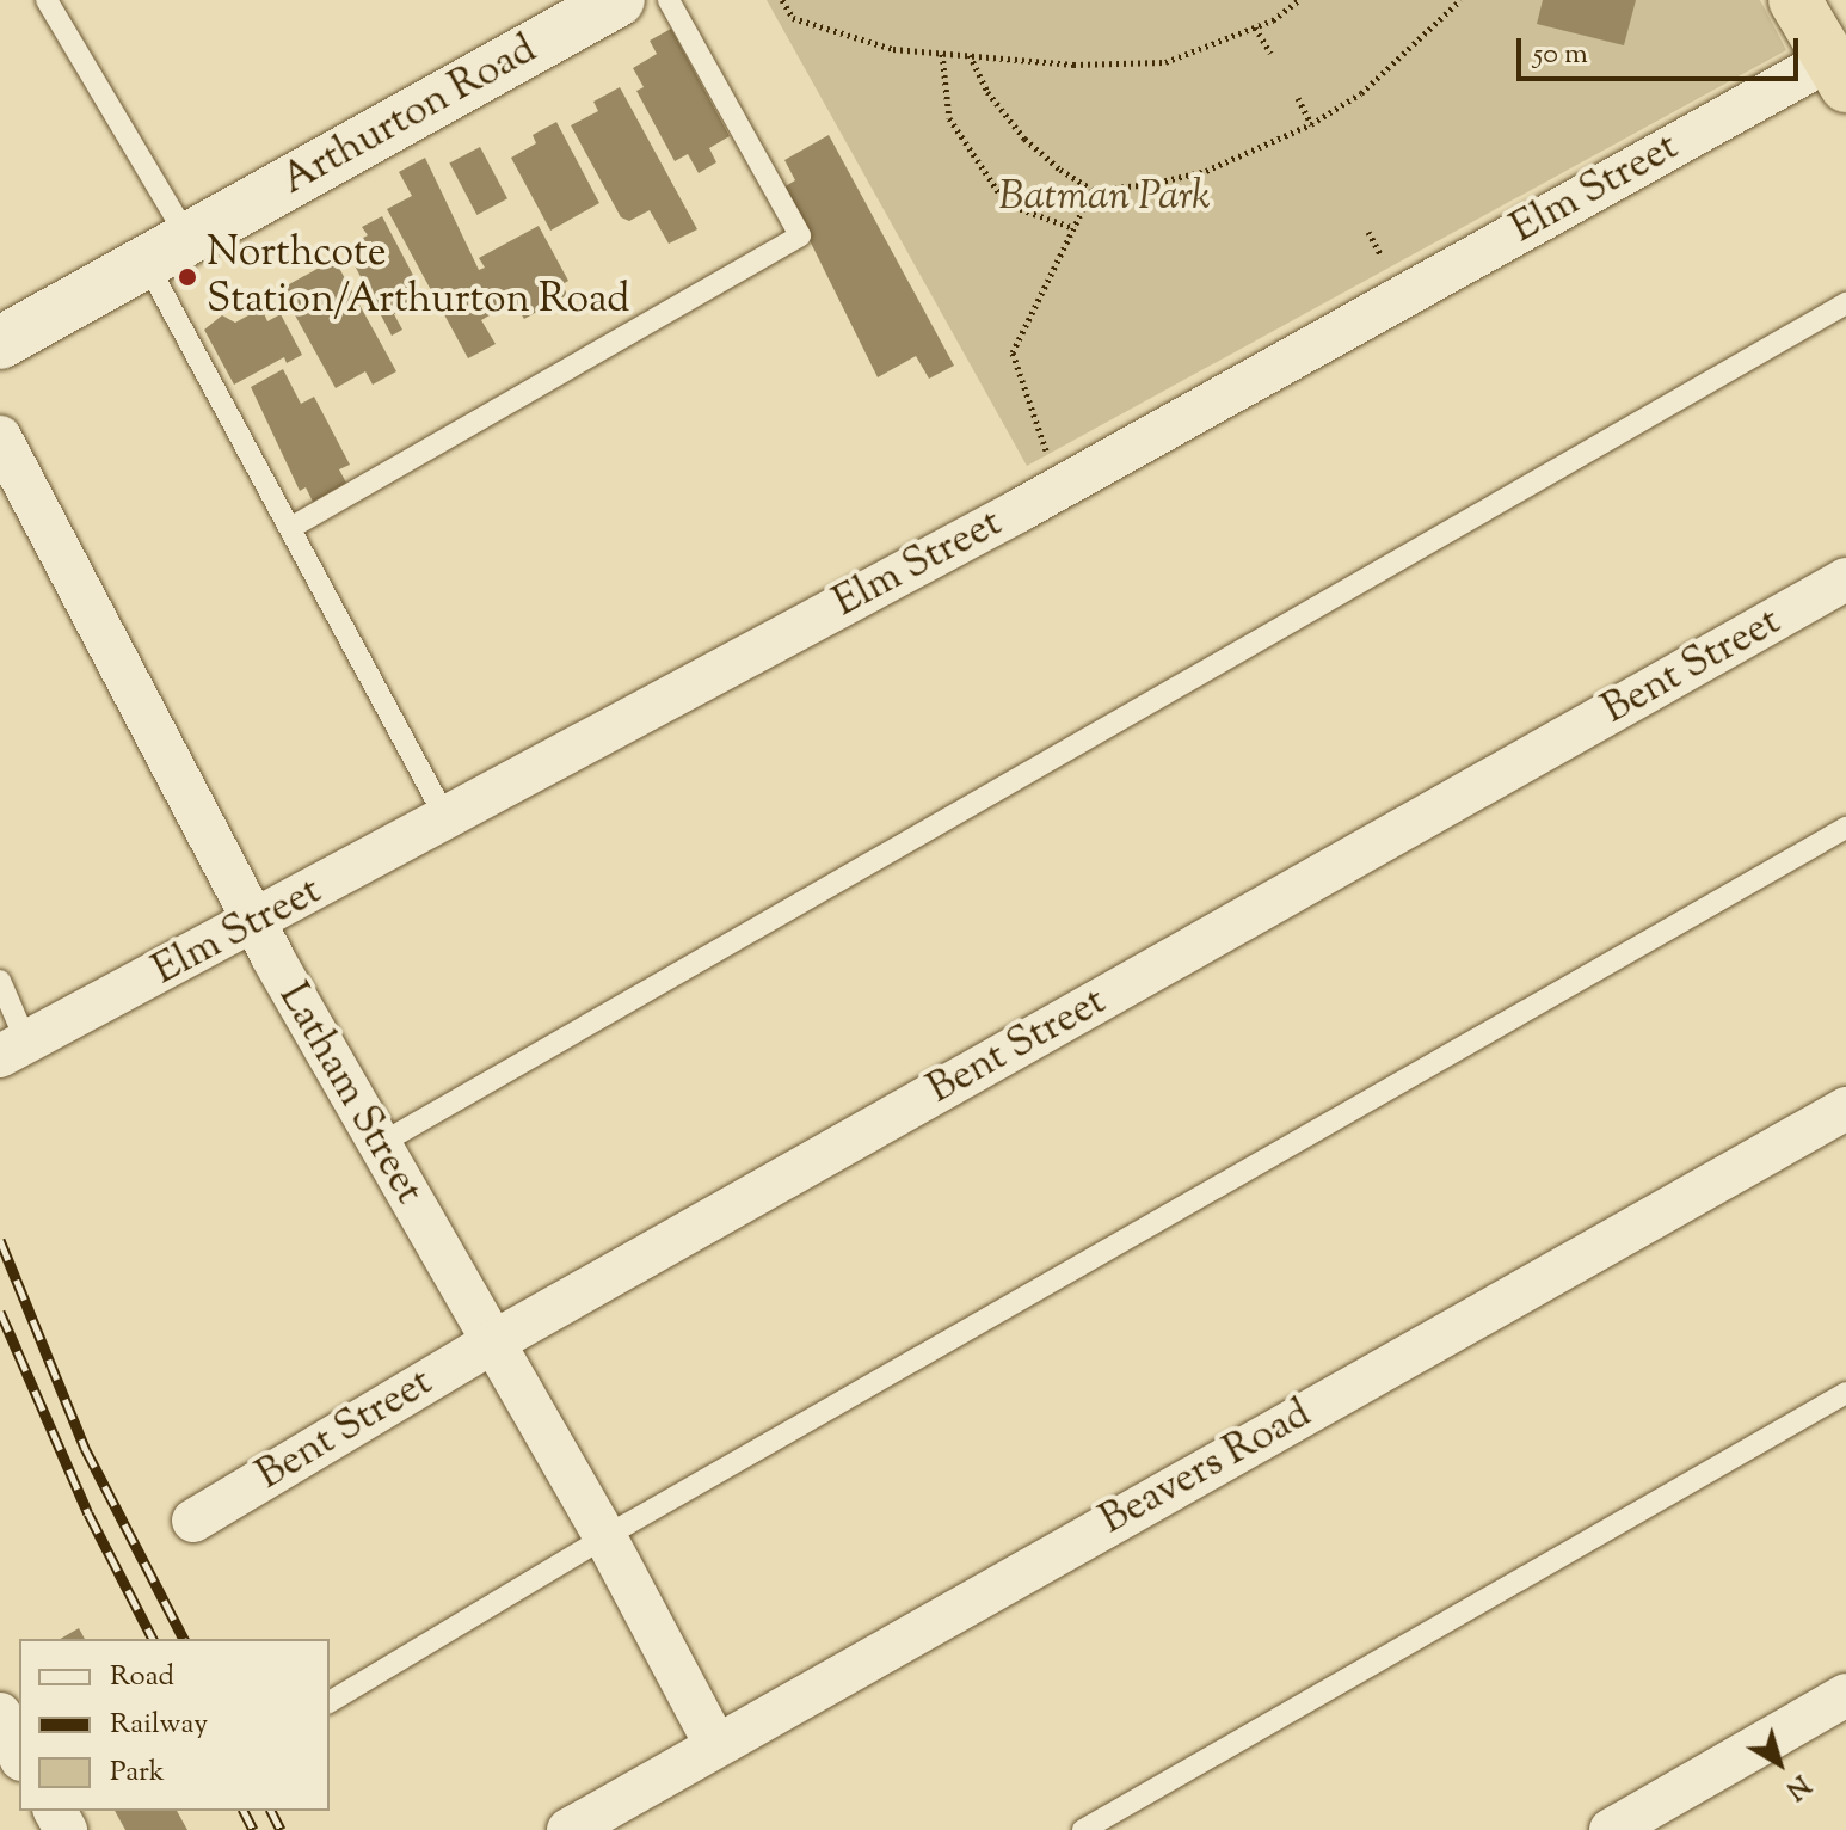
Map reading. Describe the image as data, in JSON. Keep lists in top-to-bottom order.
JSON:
{
  "streets": {
    "street": [
      "Arthurton Road",
      "Elm Street",
      "Bent Street",
      "Latham Street",
      "Beavers Road"
    ]
  },
  "crossings": [
    ["Elm Street", "Latham Street"],
    ["Bent Street", "Latham Street"],
    ["Latham Street", "Beavers Road"]
  ],
  "parks": ["Batman Park"],
  "places": ["Northcote Station/Arthurton Road"],
  "legend": ["Road", "Railway", "Park"],
  "scale_bar": "50 m",
  "north": "bottom right"
}
